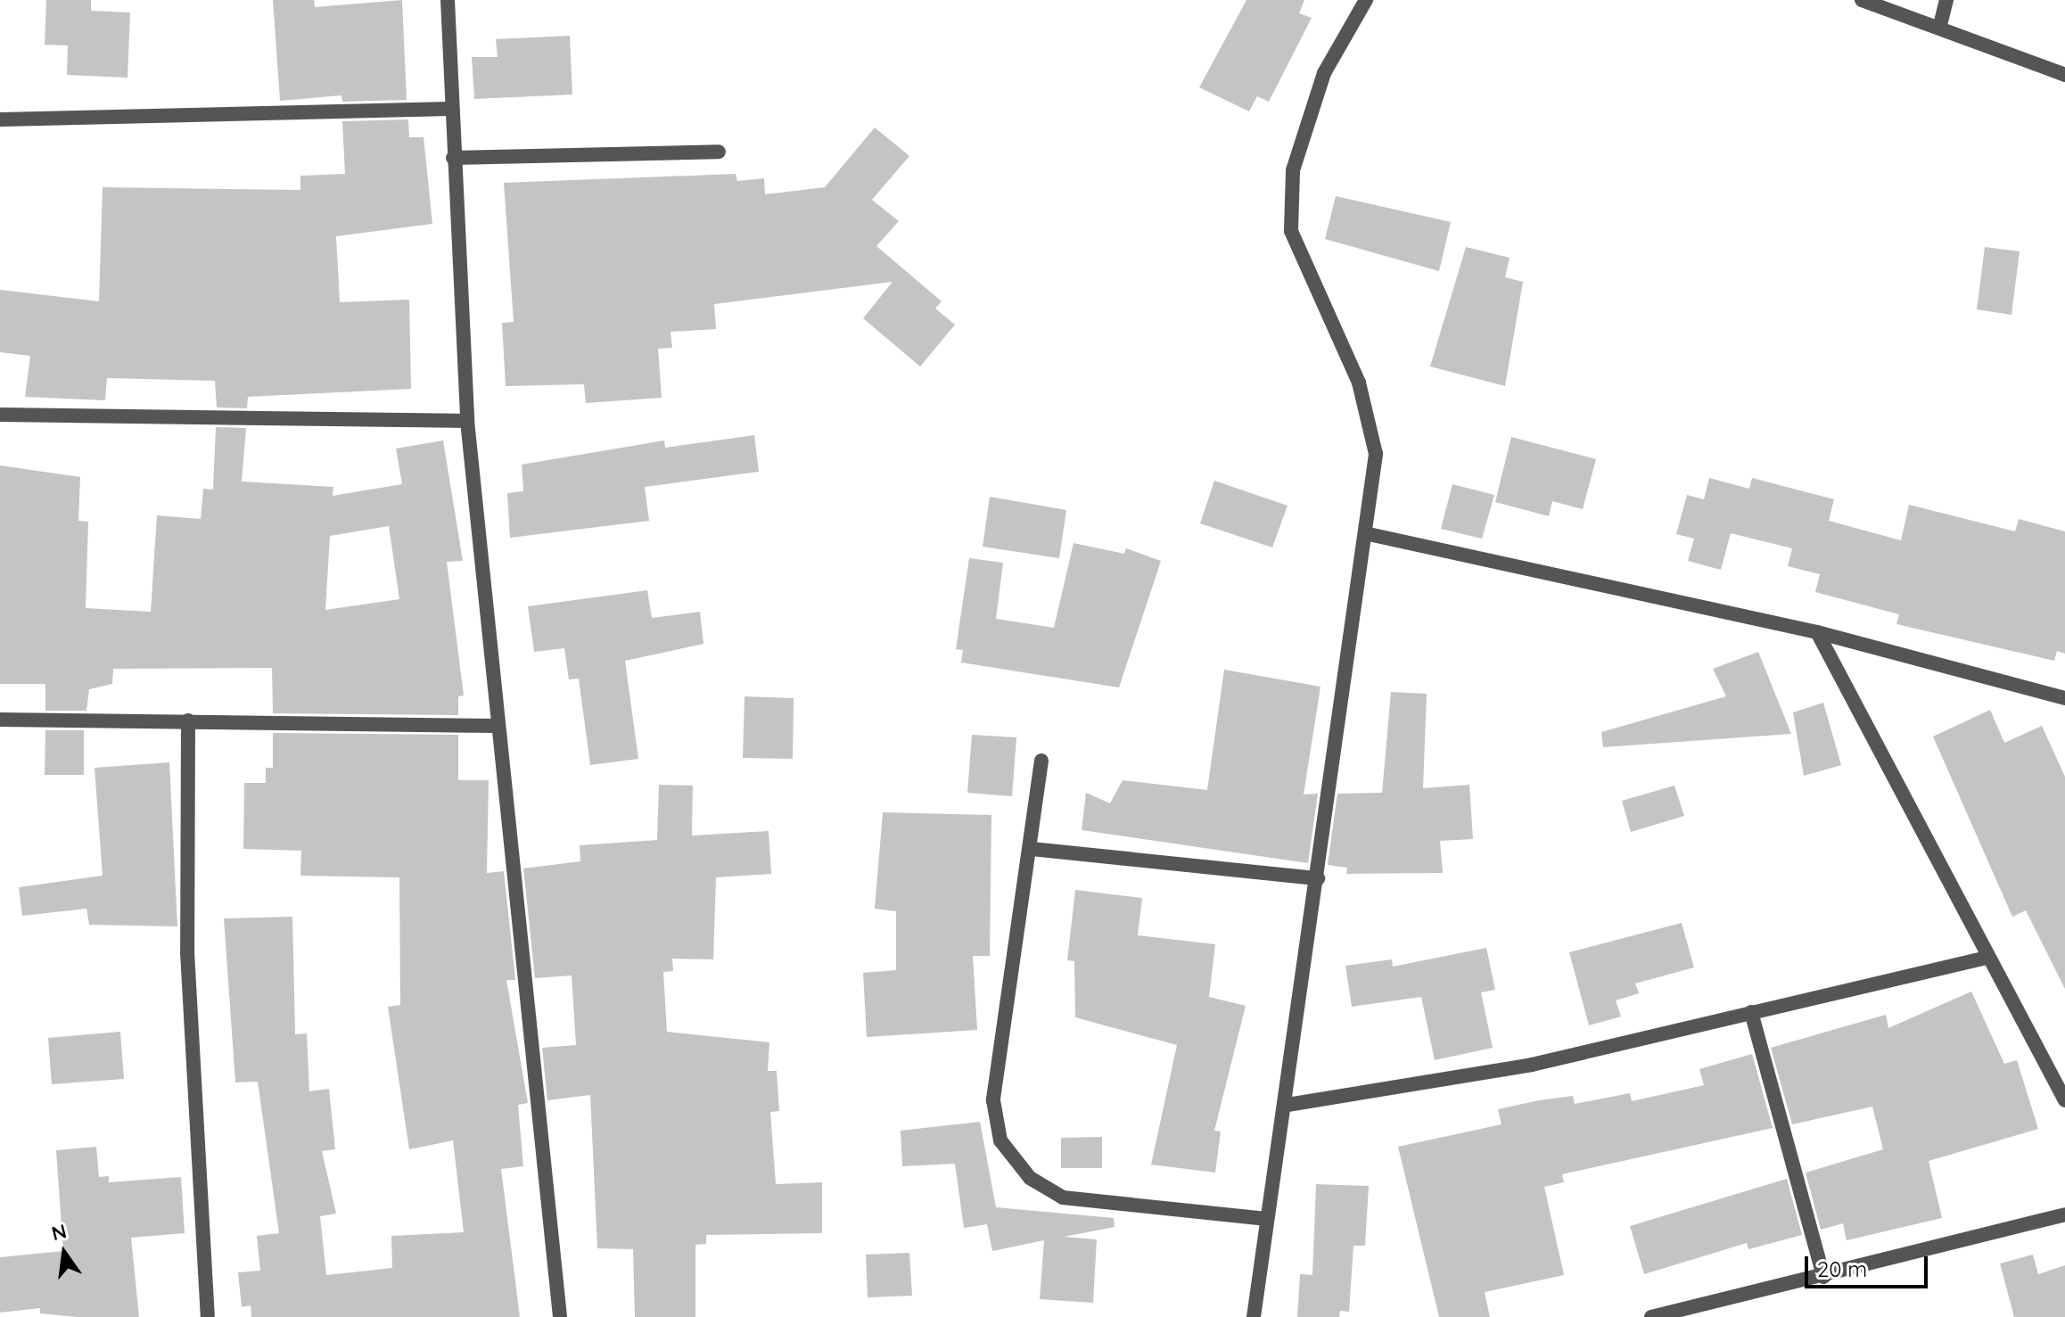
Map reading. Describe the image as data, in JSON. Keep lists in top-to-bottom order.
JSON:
{
  "scale_bar": "20 m",
  "north": "top"
}
